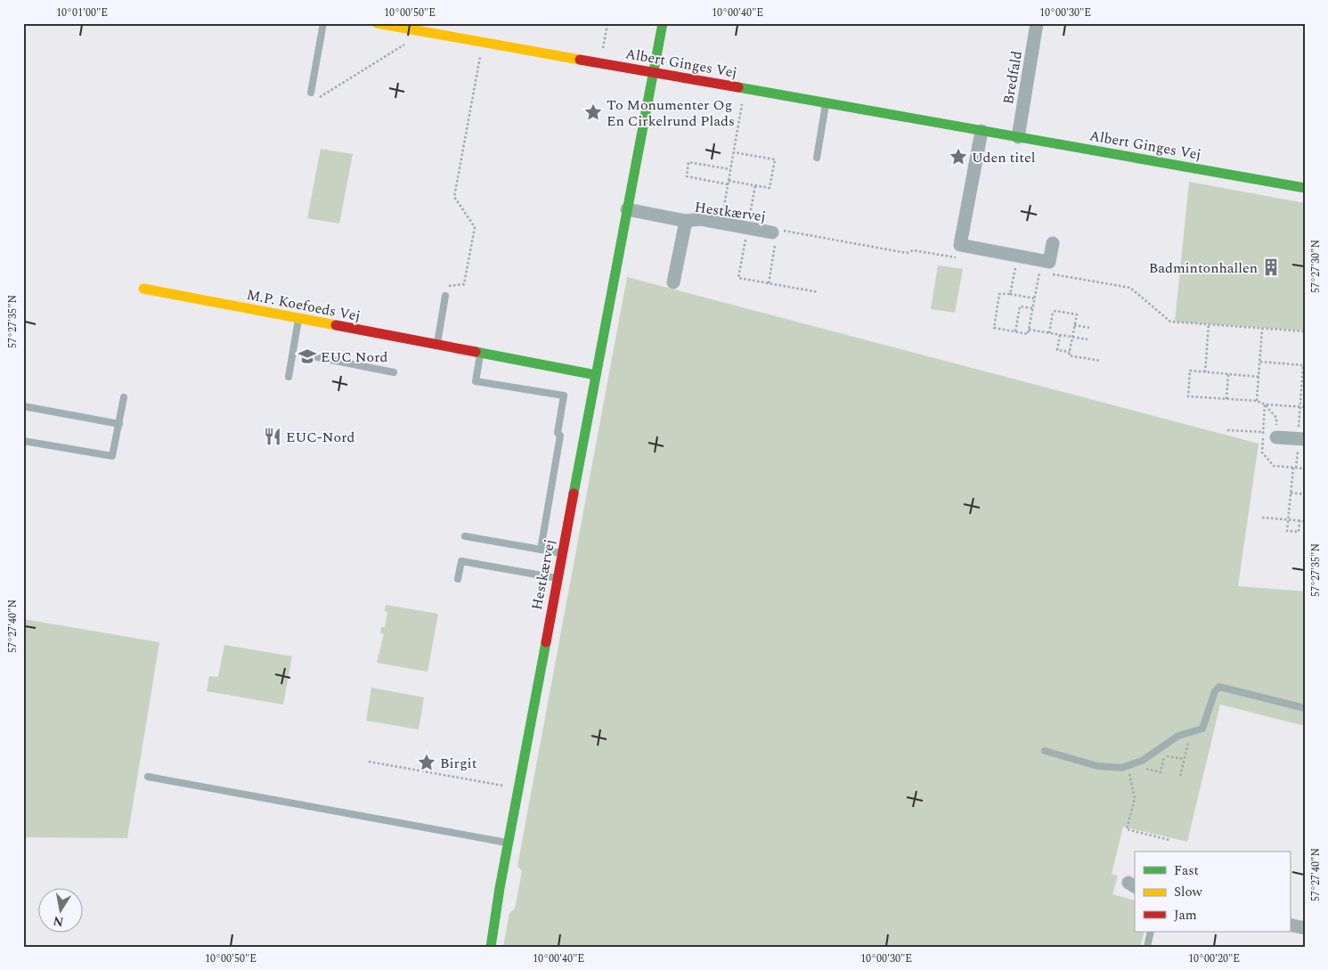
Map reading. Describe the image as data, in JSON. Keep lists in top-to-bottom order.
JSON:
{
  "streets": {
    "street": [
      "Albert Ginges Vej",
      "Bredfald",
      "Hestkærvej",
      "M.P. Koefoeds Vej"
    ]
  },
  "crossings": [
    ["Albert Ginges Vej", "Bredfald"],
    ["Albert Ginges Vej", "Hestkærvej"],
    ["Hestkærvej", "M.P. Koefoeds Vej"]
  ],
  "places": {
    "place": ["To Monumenter Og En Cirkelrund Plads", "Uden titel", "Birgit"],
    "building": ["Badmintonhallen"],
    "school or university": ["EUC Nord"],
    "restaurant": ["EUC-Nord"]
  },
  "legend": ["Fast", "Slow", "Jam"],
  "north": "bottom",
  "coordinates": [
    "10°01'00\"E",
    "10°00'50\"E",
    "10°00'40\"E",
    "10°00'30\"E",
    "57°27'30\"N",
    "57°27'35\"N",
    "57°27'40\"N",
    "10°00'20\"E"
  ]
}
